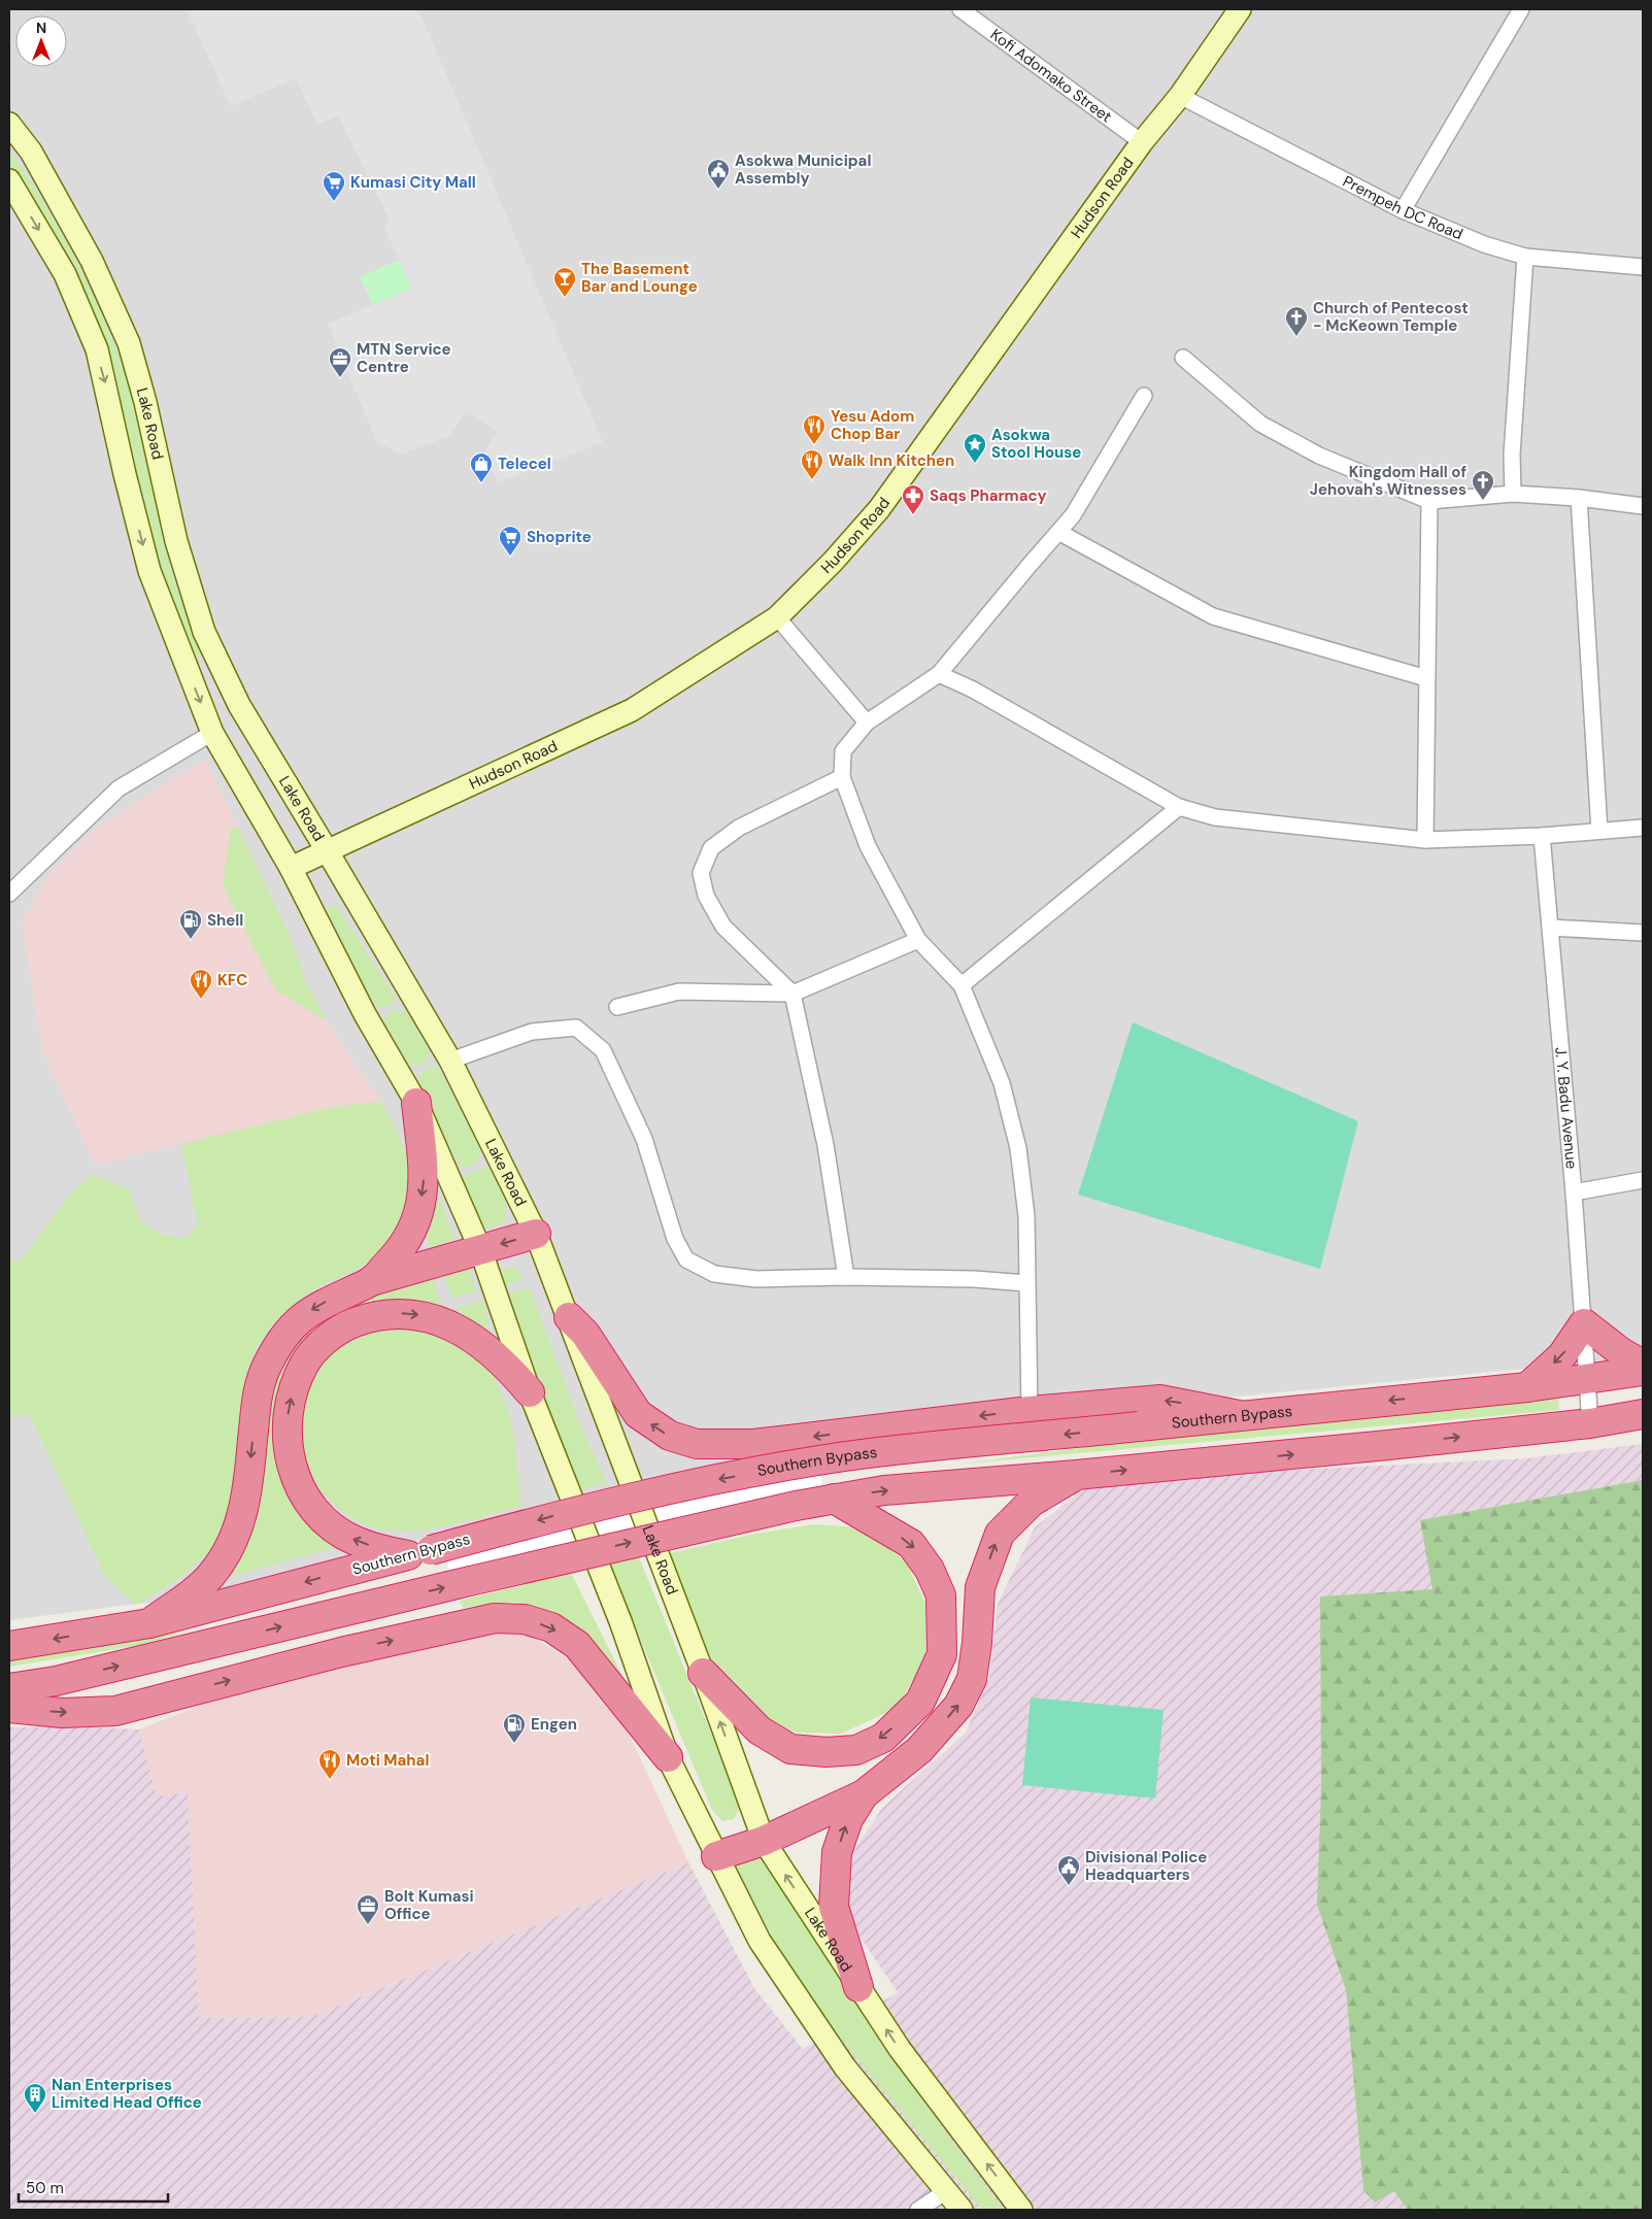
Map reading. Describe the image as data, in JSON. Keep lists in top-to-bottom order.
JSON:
{
  "streets": {
    "highway": ["Southern Bypass"],
    "main road": ["Hudson Road", "Lake Road"],
    "street": ["Kofi Adomako Street", "Prempeh DC Road", "J. Y. Badu Avenue"]
  },
  "crossings": [
    ["Kofi Adomako Street", "Hudson Road"],
    ["Hudson Road", "Prempeh DC Road"],
    ["Hudson Road", "Lake Road"],
    ["J. Y. Badu Avenue", "Southern Bypass"]
  ],
  "places": {
    "public building": ["Asokwa Municipal Assembly", "Divisional Police Headquarters"],
    "supermarket": ["Kumasi City Mall", "Shoprite"],
    "bar": ["The Basement Bar and Lounge"],
    "church": ["Church of Pentecost - McKeown Temple", "Kingdom Hall of Jehovah's Witnesses"],
    "office": ["MTN Service Centre", "Bolt Kumasi Office"],
    "restaurant": [
      "Yesu Adom Chop Bar",
      "Walk Inn Kitchen",
      "KFC",
      "Moti Mahal"
    ],
    "place": ["Asokwa Stool House"],
    "shop": ["Telecel"],
    "pharmacy": ["Saqs Pharmacy"],
    "fuel station": ["Shell", "Engen"],
    "building": ["Nan Enterprises Limited Head Office"]
  },
  "scale_bar": "50 m",
  "north": "top"
}
